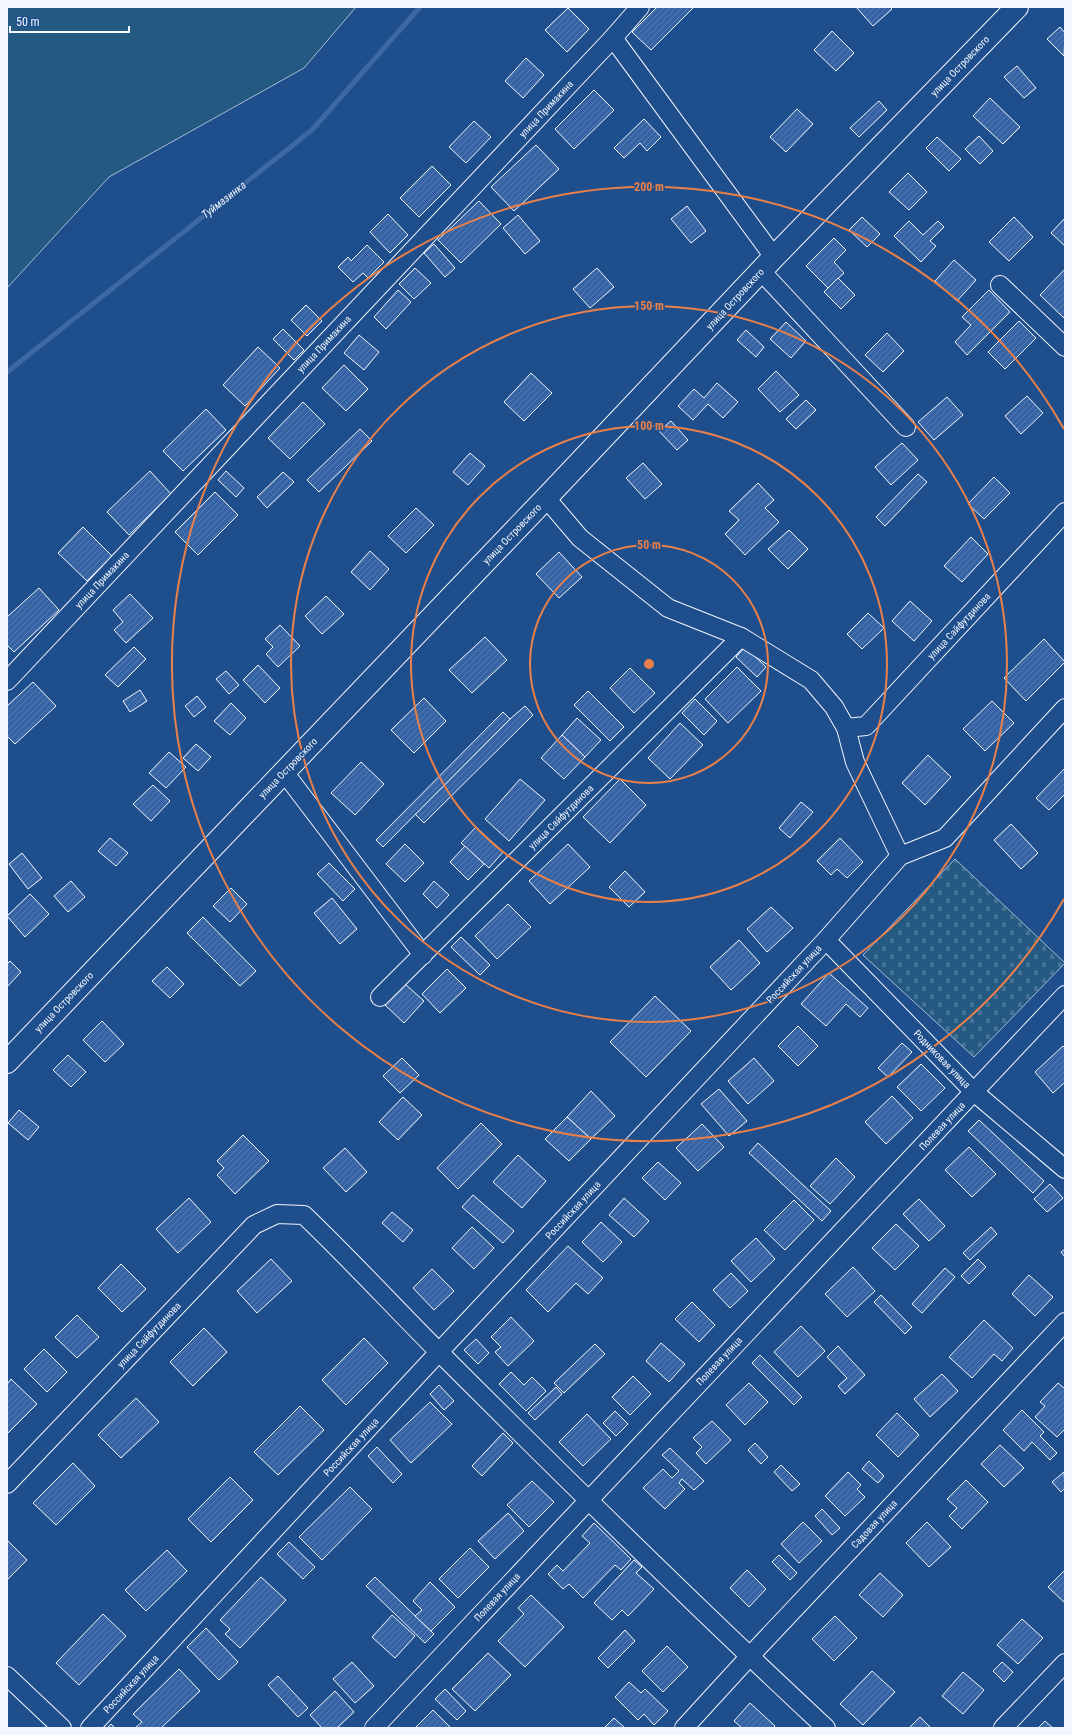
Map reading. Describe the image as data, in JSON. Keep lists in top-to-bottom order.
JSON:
{
  "streets": {
    "main road": ["улица Островского"],
    "street": [
      "улица Примакина",
      "улица Сайфутдинова",
      "Российская улица",
      "Родниковая улица",
      "Полевая улица",
      "Садовая улица"
    ]
  },
  "crossings": [
    ["улица Сайфутдинова", "Российская улица"],
    ["Российская улица", "Родниковая улица"],
    ["Родниковая улица", "Полевая улица"]
  ],
  "water": ["Туймазинка"],
  "scale_bar": "50 m",
  "rings": [
    "200 m",
    "150 m",
    "100 m",
    "50 m"
  ]
}
